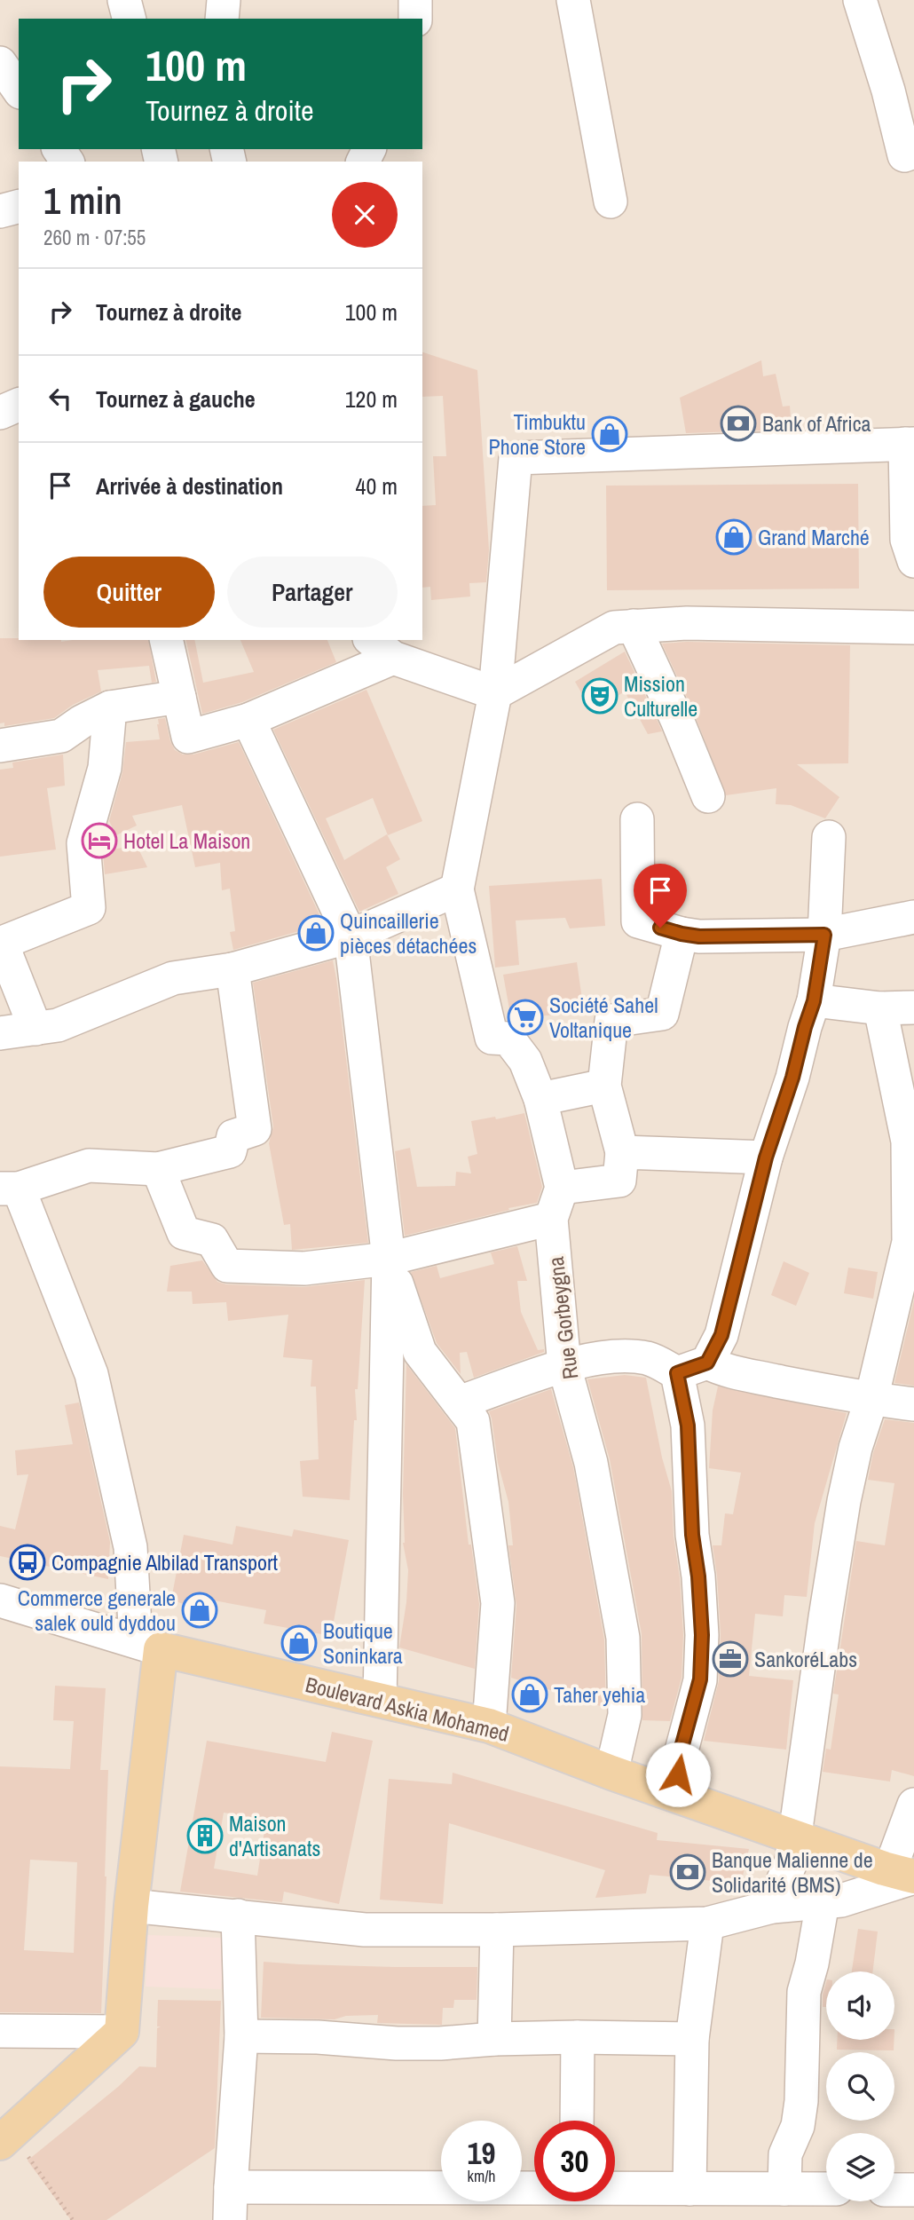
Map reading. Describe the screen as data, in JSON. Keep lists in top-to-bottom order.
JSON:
{
  "streets": {
    "main road": ["Boulevard Askia Mohamed"],
    "street": ["Rue Gorbeygna"]
  },
  "crossings": [
    ["Rue Gorbeygna", "Boulevard Askia Mohamed"]
  ],
  "places": {
    "bank": ["Bank of Africa", "Banque Malienne de Solidarité (BMS)"],
    "shop": [
      "Timbuktu Phone Store",
      "Grand Marché",
      "Quincaillerie pièces détachées",
      "Commerce generale salek ould dyddou",
      "Boutique Soninkara",
      "Taher yehia"
    ],
    "theatre": ["Mission Culturelle"],
    "hotel": ["Hotel La Maison"],
    "supermarket": ["Société Sahel Voltanique"],
    "bus stop": ["Compagnie Albilad Transport"],
    "office": ["SankoréLabs"],
    "building": ["Maison d'Artisanats"]
  },
  "page": {
    "turn": ["100 m", "Tournez à droite"],
    "heading": ["1 min", "260 m · 07:55"],
    "list": [
      {
        "name": "Tournez à droite",
        "value": "100 m"
      },
      {
        "name": "Tournez à gauche",
        "value": "120 m"
      },
      {
        "name": "Arrivée à destination",
        "value": "40 m"
      }
    ],
    "buttons": ["Quitter", "Partager"],
    "speed": "19 km/h",
    "limit": "30"
  }
}
